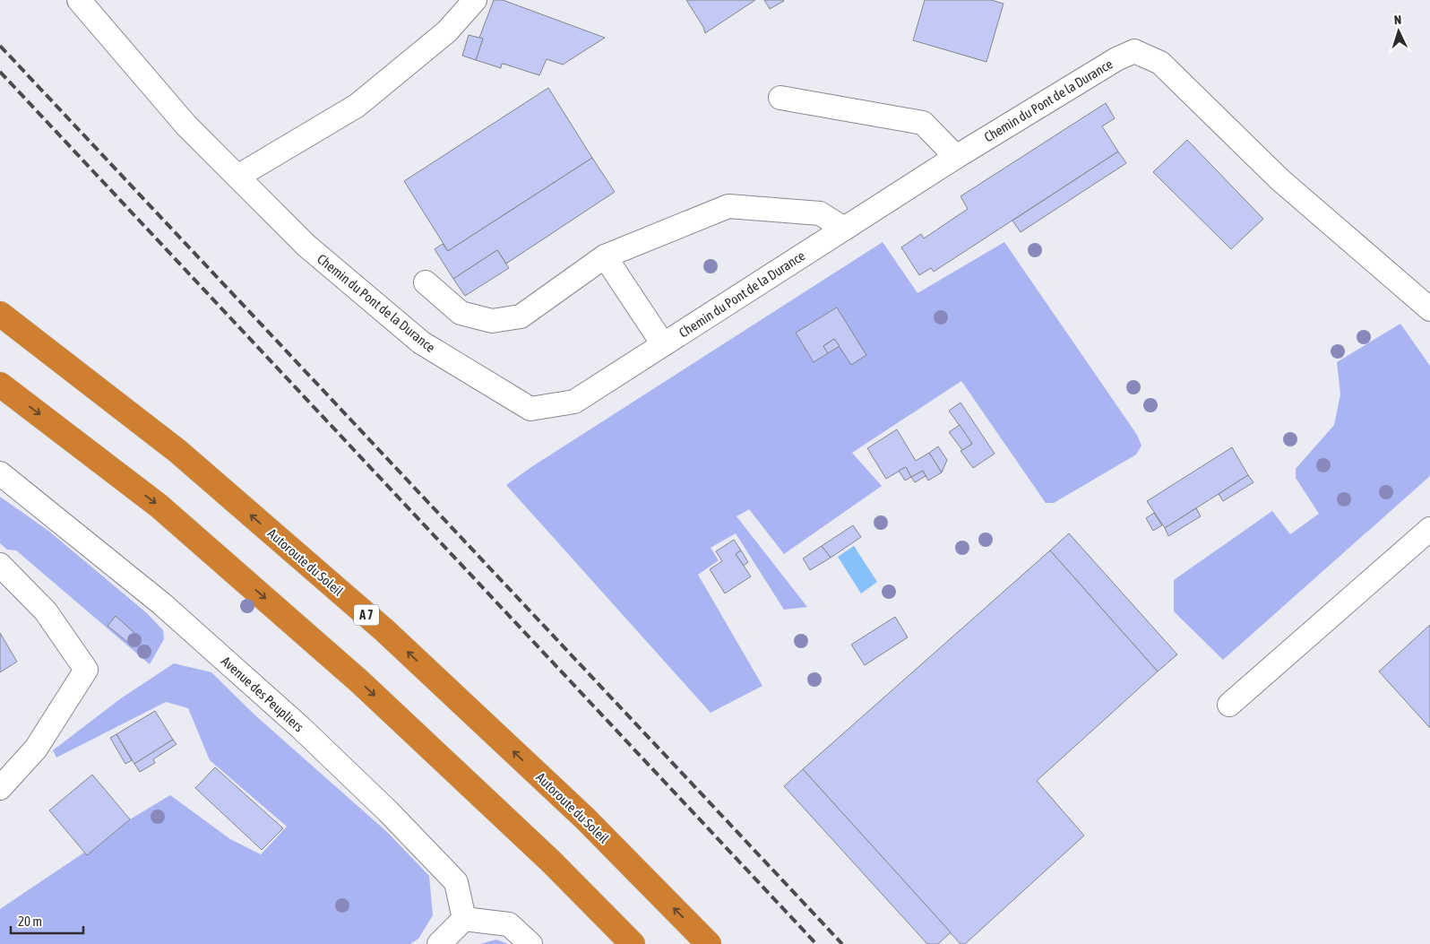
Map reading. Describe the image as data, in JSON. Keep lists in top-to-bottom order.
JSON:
{
  "streets": {
    "highway": ["Autoroute du Soleil", "A 7"],
    "street": ["Chemin du Pont de la Durance", "Avenue des Peupliers"]
  },
  "scale_bar": "20 m",
  "north": "top"
}
